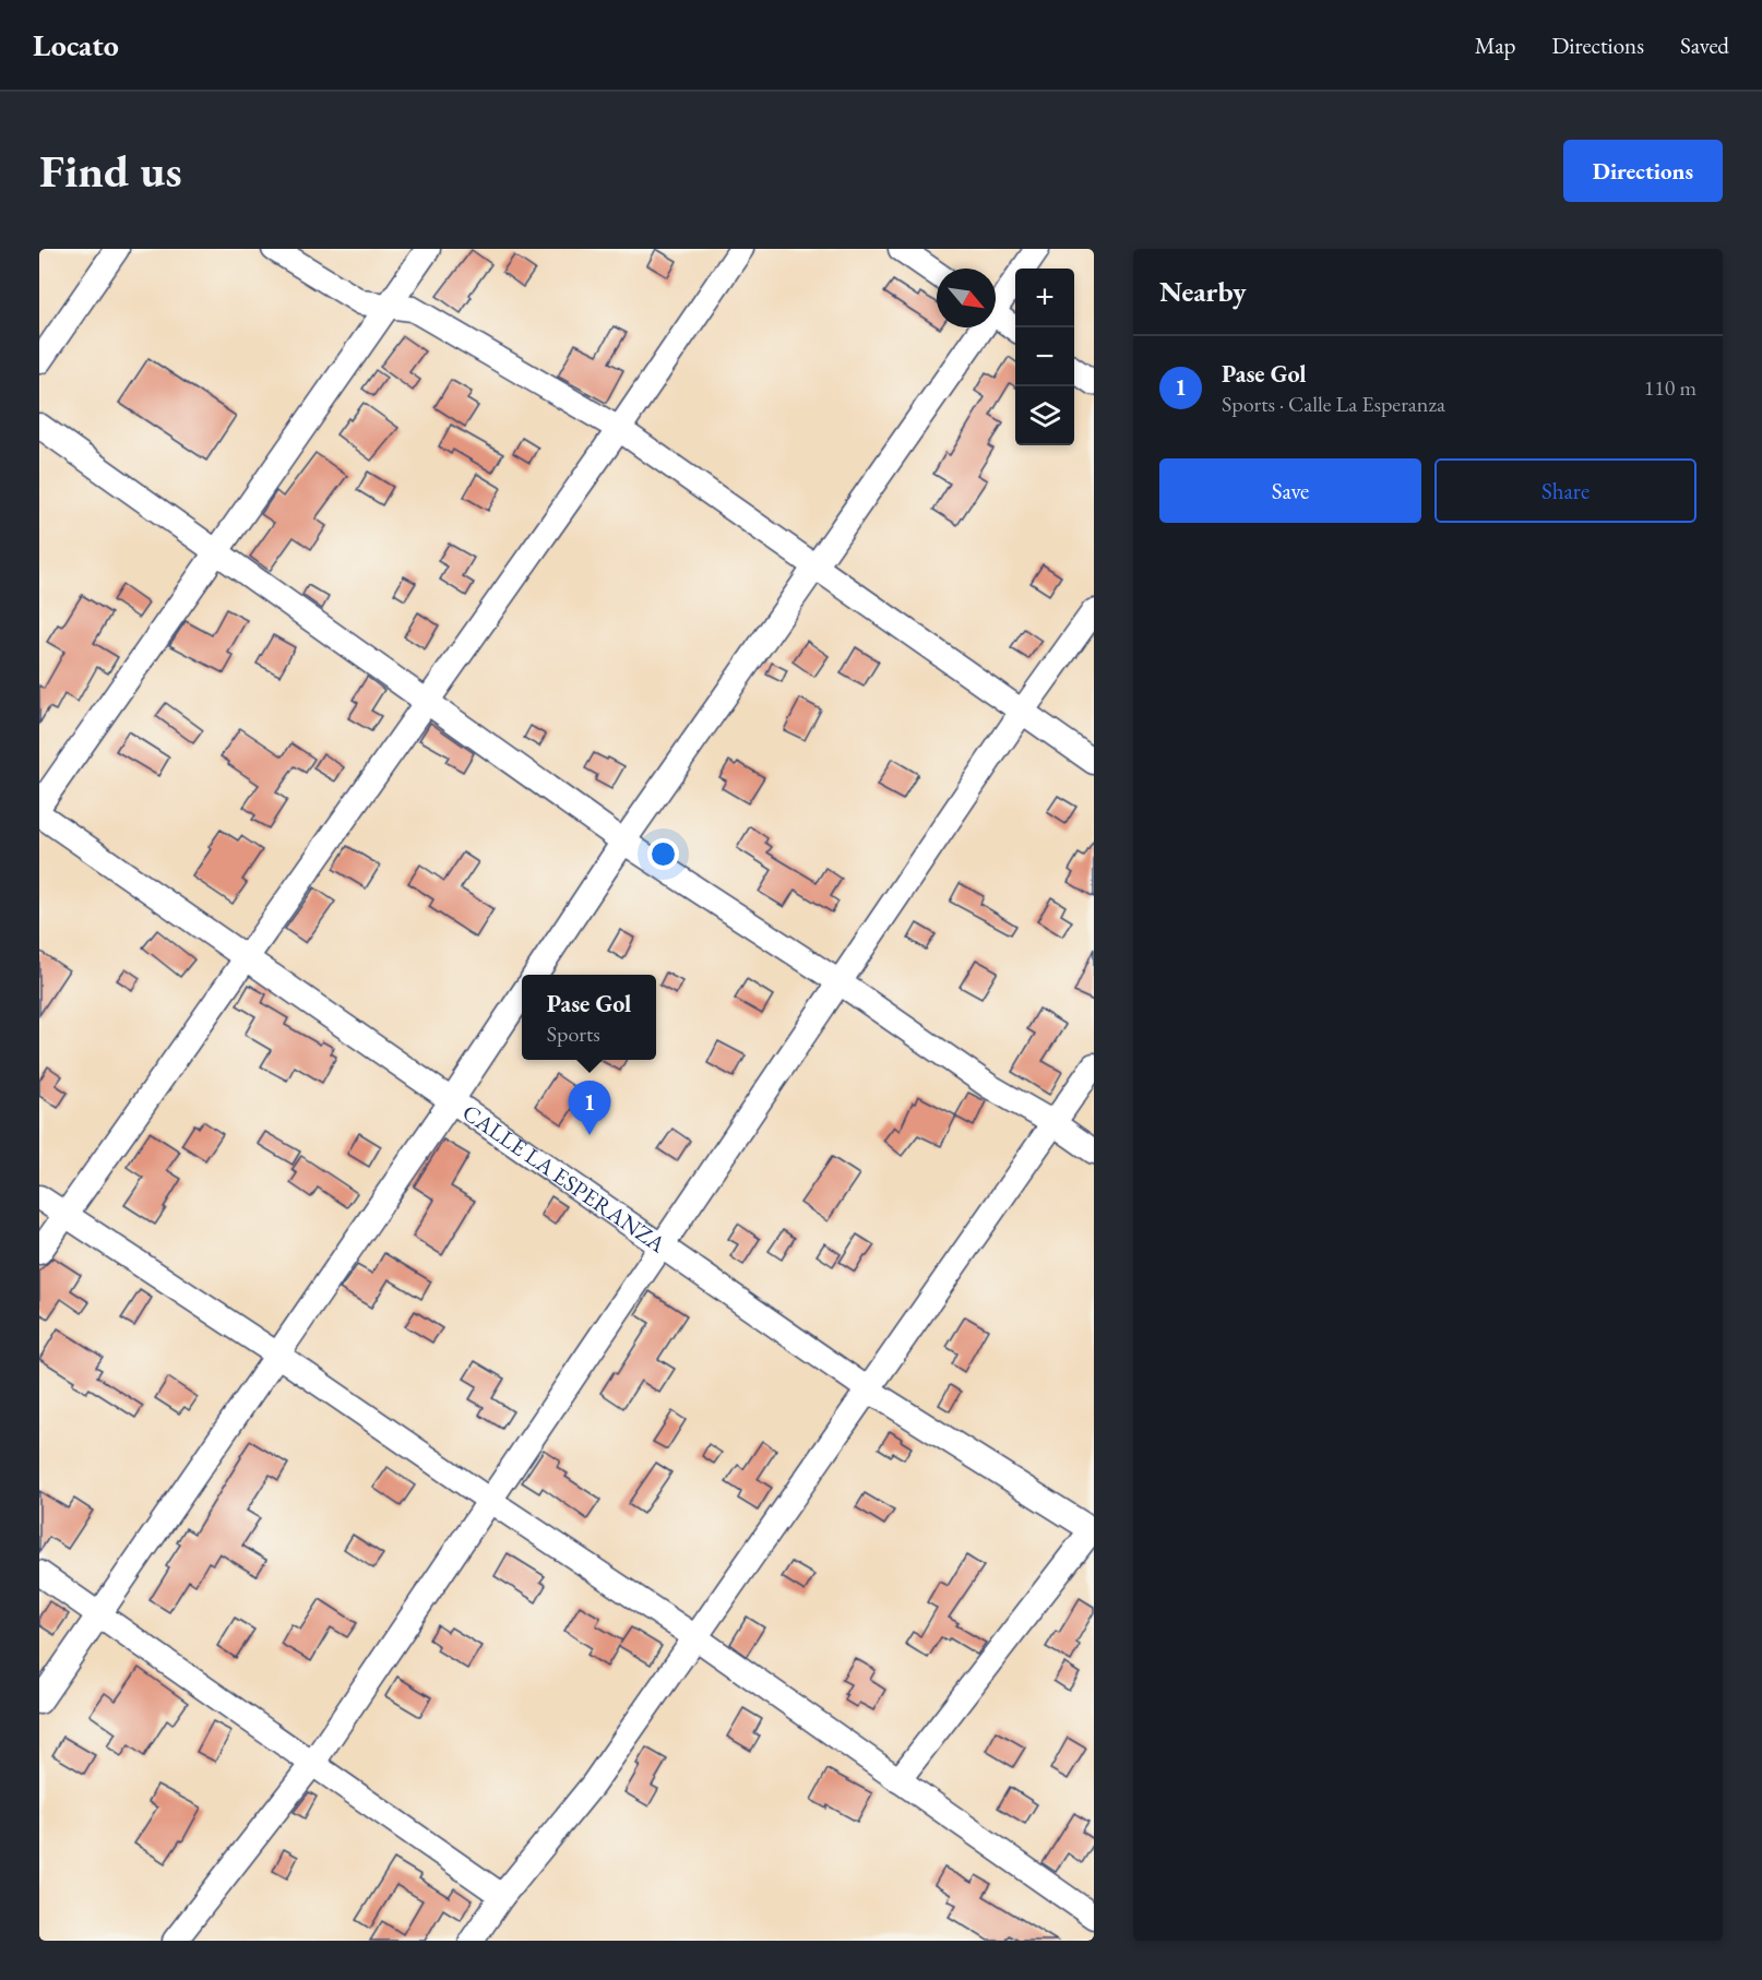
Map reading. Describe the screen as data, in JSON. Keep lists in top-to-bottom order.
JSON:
{
  "streets": {
    "street": ["CALLE LA ESPERANZA"]
  },
  "north": "bottom right",
  "page": {
    "header": "Locato",
    "nav": ["Map", "Directions", "Saved"],
    "buttons": [
      "Directions",
      ["Save", "Share"]
    ],
    "title": "Find us",
    "heading": "Nearby",
    "map_buttons": ["+", "−"],
    "list": [
      {
        "mark": "1",
        "name": "Pase Gol",
        "note": "Sports · Calle La Esperanza",
        "value": "110 m"
      }
    ],
    "popup": ["Pase Gol", "Sports"],
    "pins": "1"
  }
}
